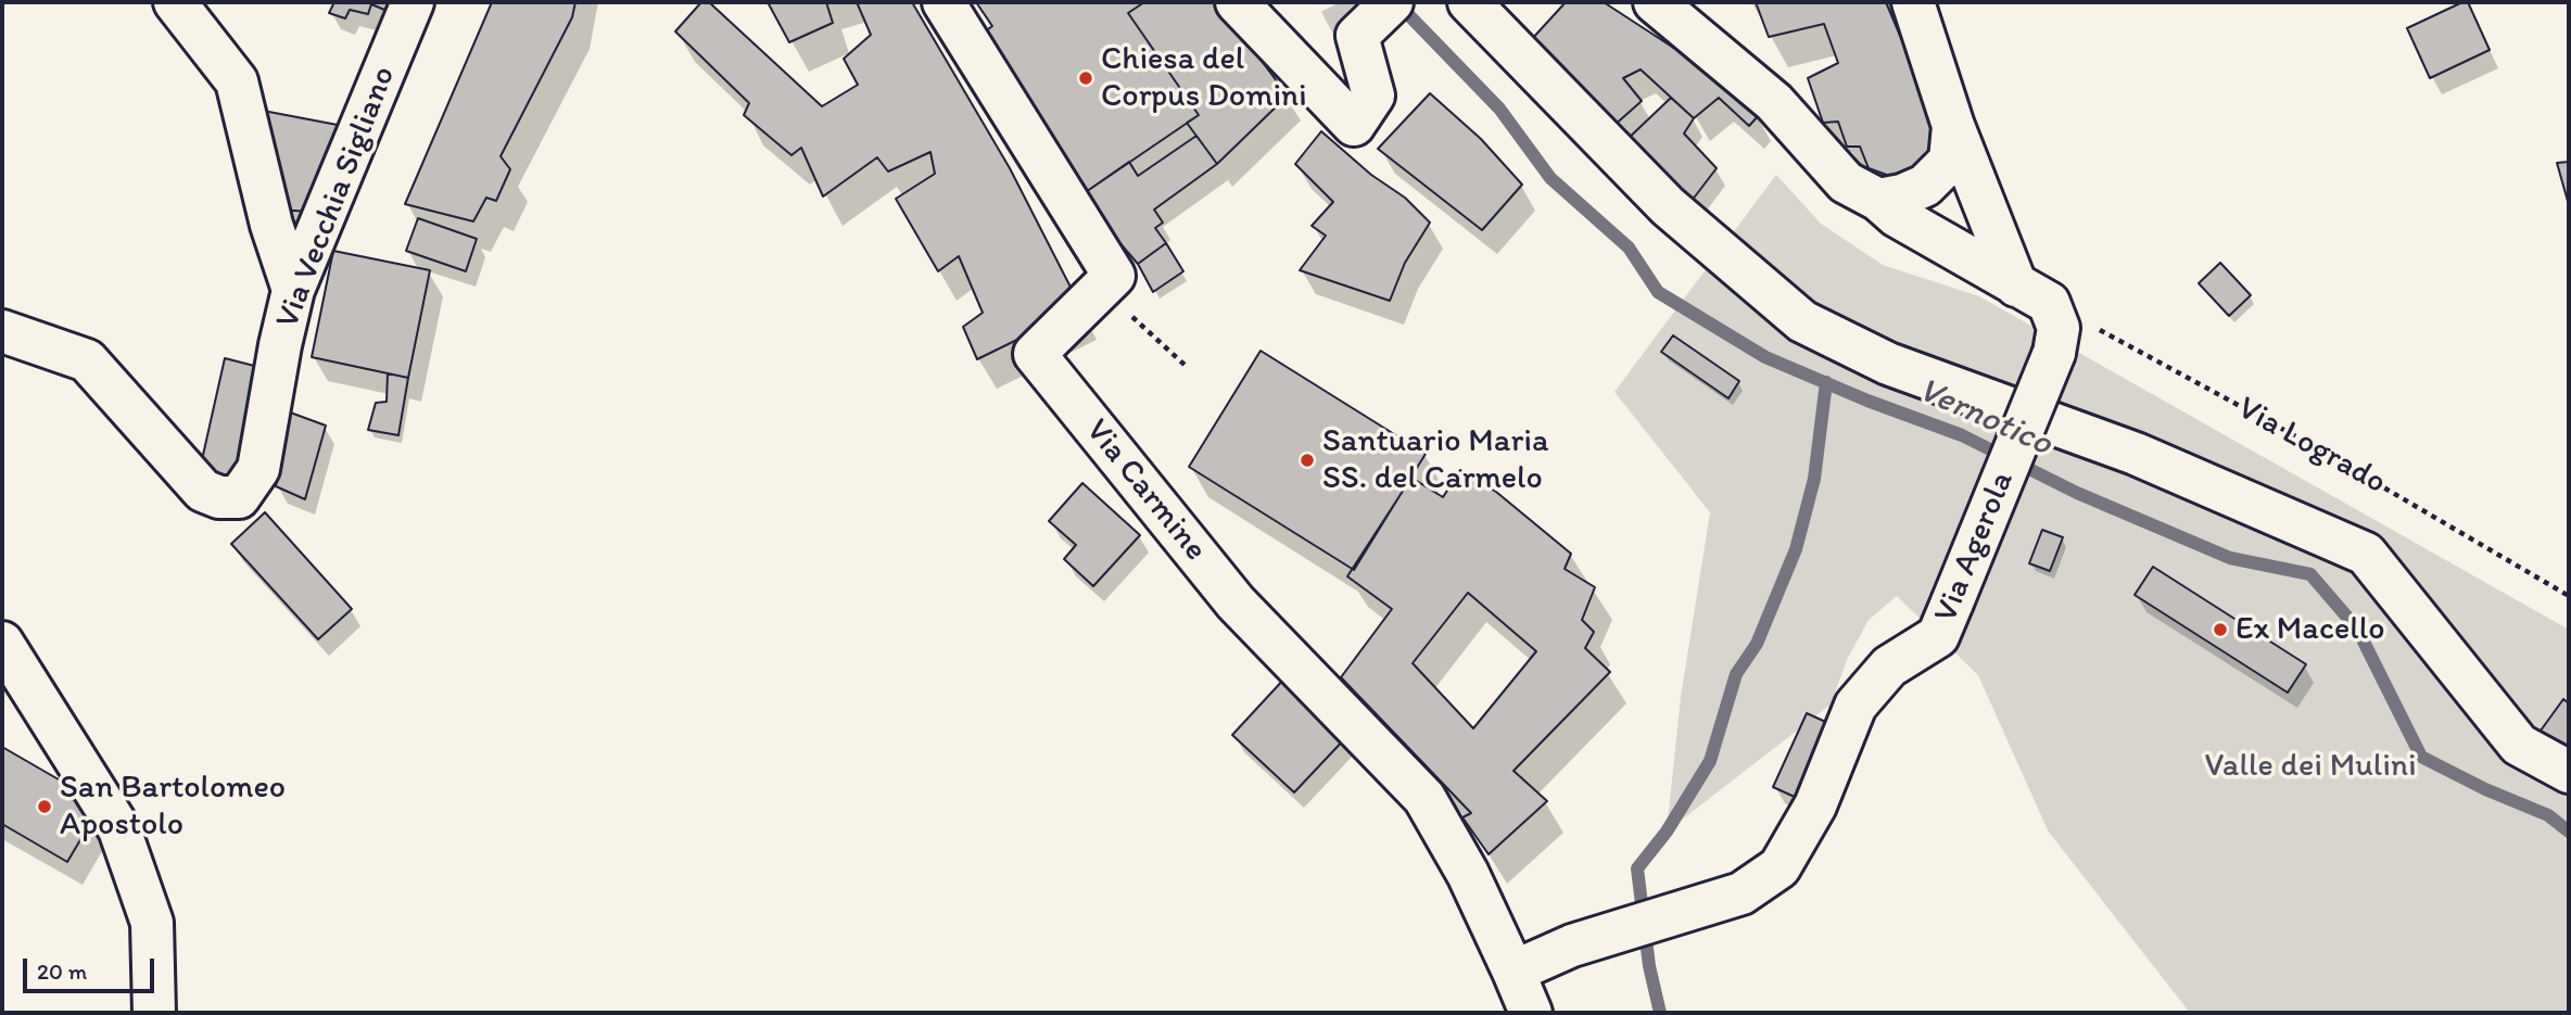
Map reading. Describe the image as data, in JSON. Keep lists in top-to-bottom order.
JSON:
{
  "streets": {
    "street": ["Via Vecchia Sigliano", "Via Carmine", "Via Agerola"],
    "path": ["Via Logrado"]
  },
  "crossings": [
    ["Via Logrado", "Via Agerola"],
    ["Via Carmine", "Via Agerola"]
  ],
  "water": ["Vernotico"],
  "parks": ["Valle dei Mulini"],
  "places": [
    "Chiesa del Corpus Domini",
    "Santuario Maria SS. del Carmelo",
    "Ex Macello",
    "San Bartolomeo Apostolo"
  ],
  "scale_bar": "20 m"
}
